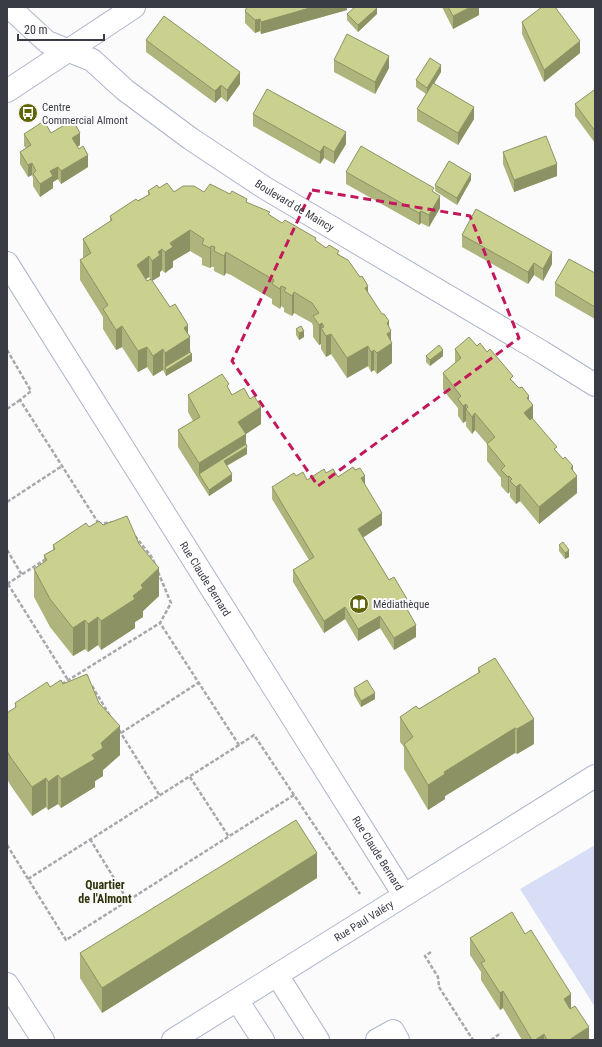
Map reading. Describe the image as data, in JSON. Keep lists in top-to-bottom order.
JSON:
{
  "streets": {
    "street": ["Boulevard de Maincy", "Rue Claude Bernard", "Rue Paul Valéry"]
  },
  "crossings": [
    ["Rue Claude Bernard", "Rue Paul Valéry"]
  ],
  "districts": ["Quartier de l'Almont"],
  "places": {
    "bus stop": ["Centre Commercial Almont"],
    "library": ["Médiathèque"]
  },
  "scale_bar": "20 m"
}
